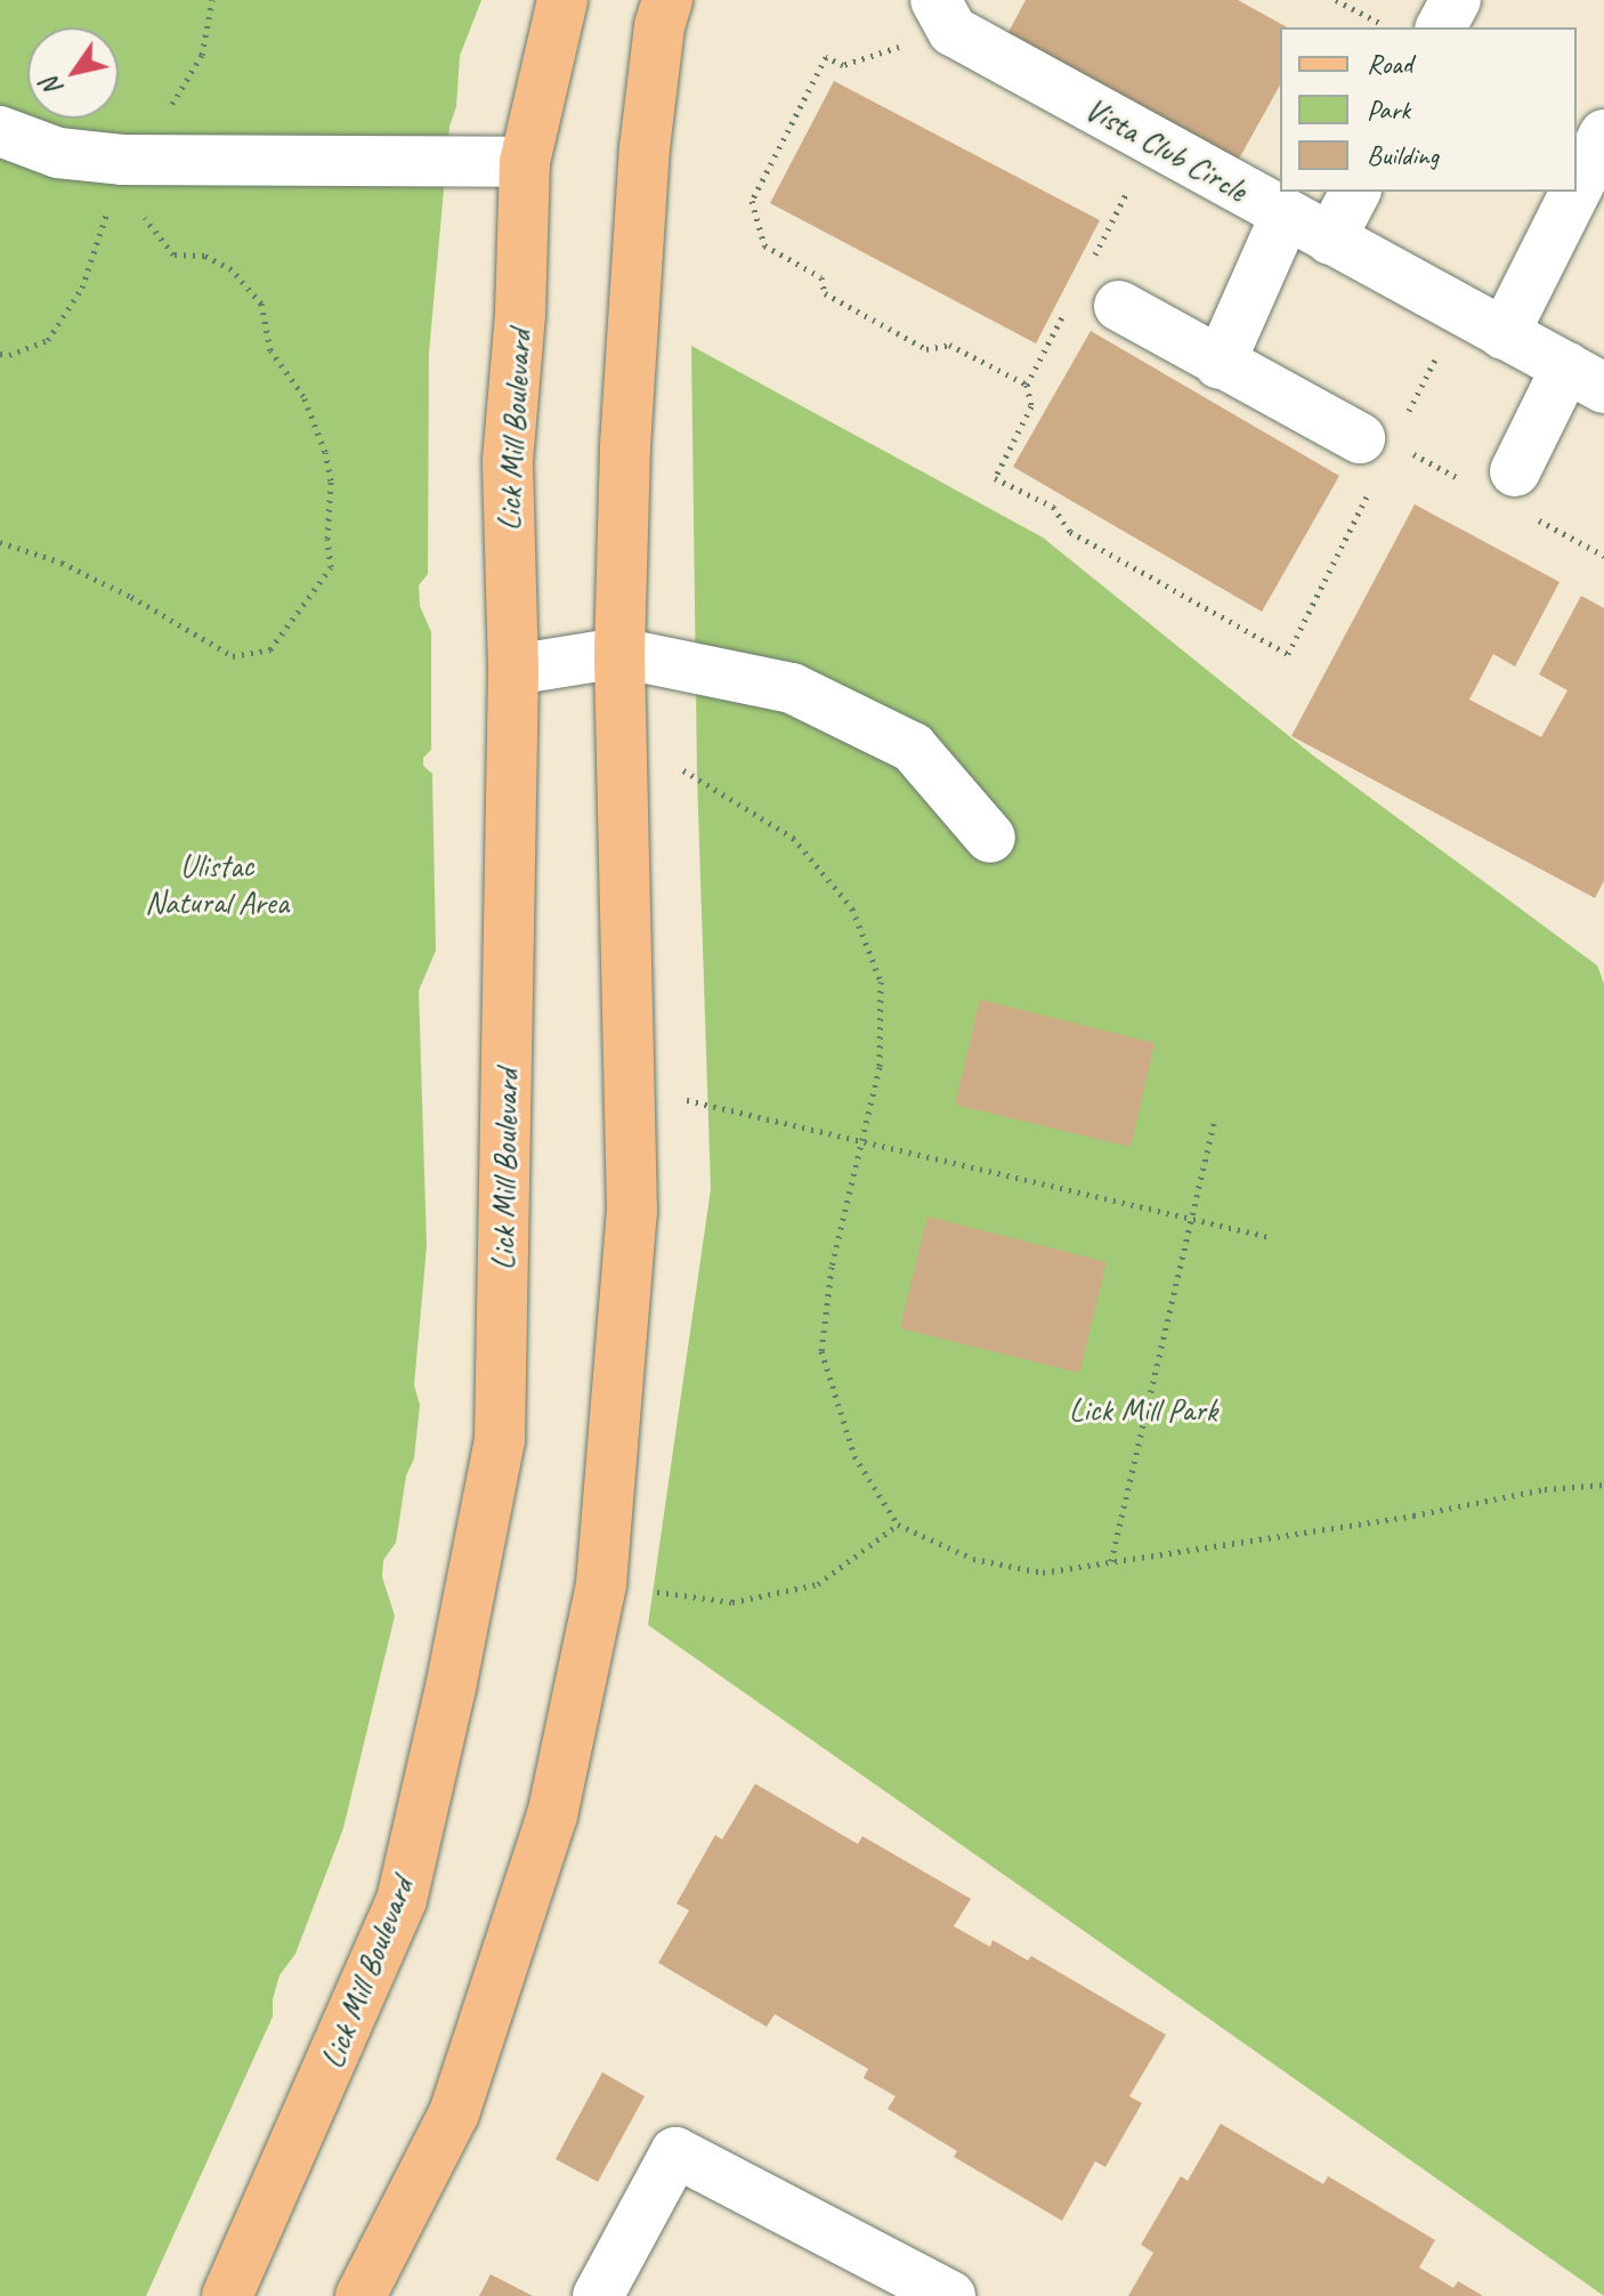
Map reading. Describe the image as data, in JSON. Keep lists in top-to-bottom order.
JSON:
{
  "streets": {
    "main road": ["Lick Mill Boulevard"],
    "street": ["Vista Club Circle"]
  },
  "parks": ["Ulistac Natural Area", "Lick Mill Park"],
  "legend": ["Road", "Park", "Building"],
  "north": "bottom left"
}
